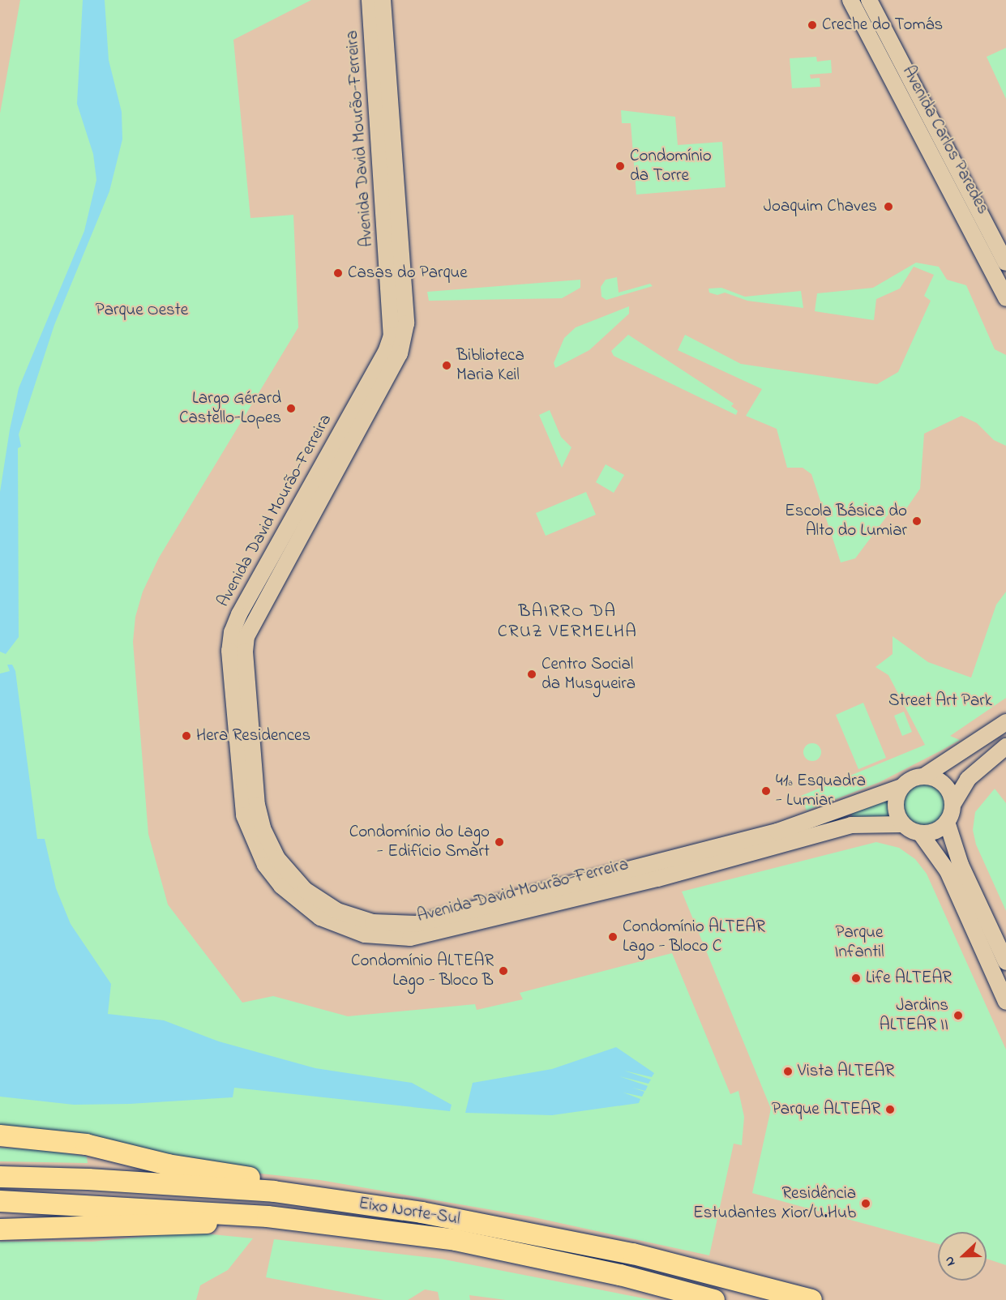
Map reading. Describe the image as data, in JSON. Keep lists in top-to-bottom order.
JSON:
{
  "streets": {
    "highway": ["Eixo Norte-Sul"],
    "street": ["Avenida David Mourão-Ferreira", "Avenida Carlos Paredes"]
  },
  "districts": ["BAIRRO DA CRUZ VERMELHA"],
  "parks": ["Parque Oeste", "Street Art Park", "Parque Infantil"],
  "places": [
    "Creche do Tomás",
    "Condomínio da Torre",
    "Joaquim Chaves",
    "Casas do Parque",
    "Biblioteca Maria Keil",
    "Largo Gérard Castello-Lopes",
    "Escola Básica do Alto do Lumiar",
    "Centro Social da Musgueira",
    "Hera Residences",
    "41ª Esquadra - Lumiar",
    "Condomínio do Lago - Edifício Smart",
    "Condomínio ALTEAR Lago - Bloco C",
    "Condomínio ALTEAR Lago - Bloco B",
    "Life ALTEAR",
    "Jardins ALTEAR II",
    "Vista ALTEAR",
    "Parque ALTEAR",
    "Residência Estudantes Xior/U.Hub"
  ],
  "north": "left"
}
